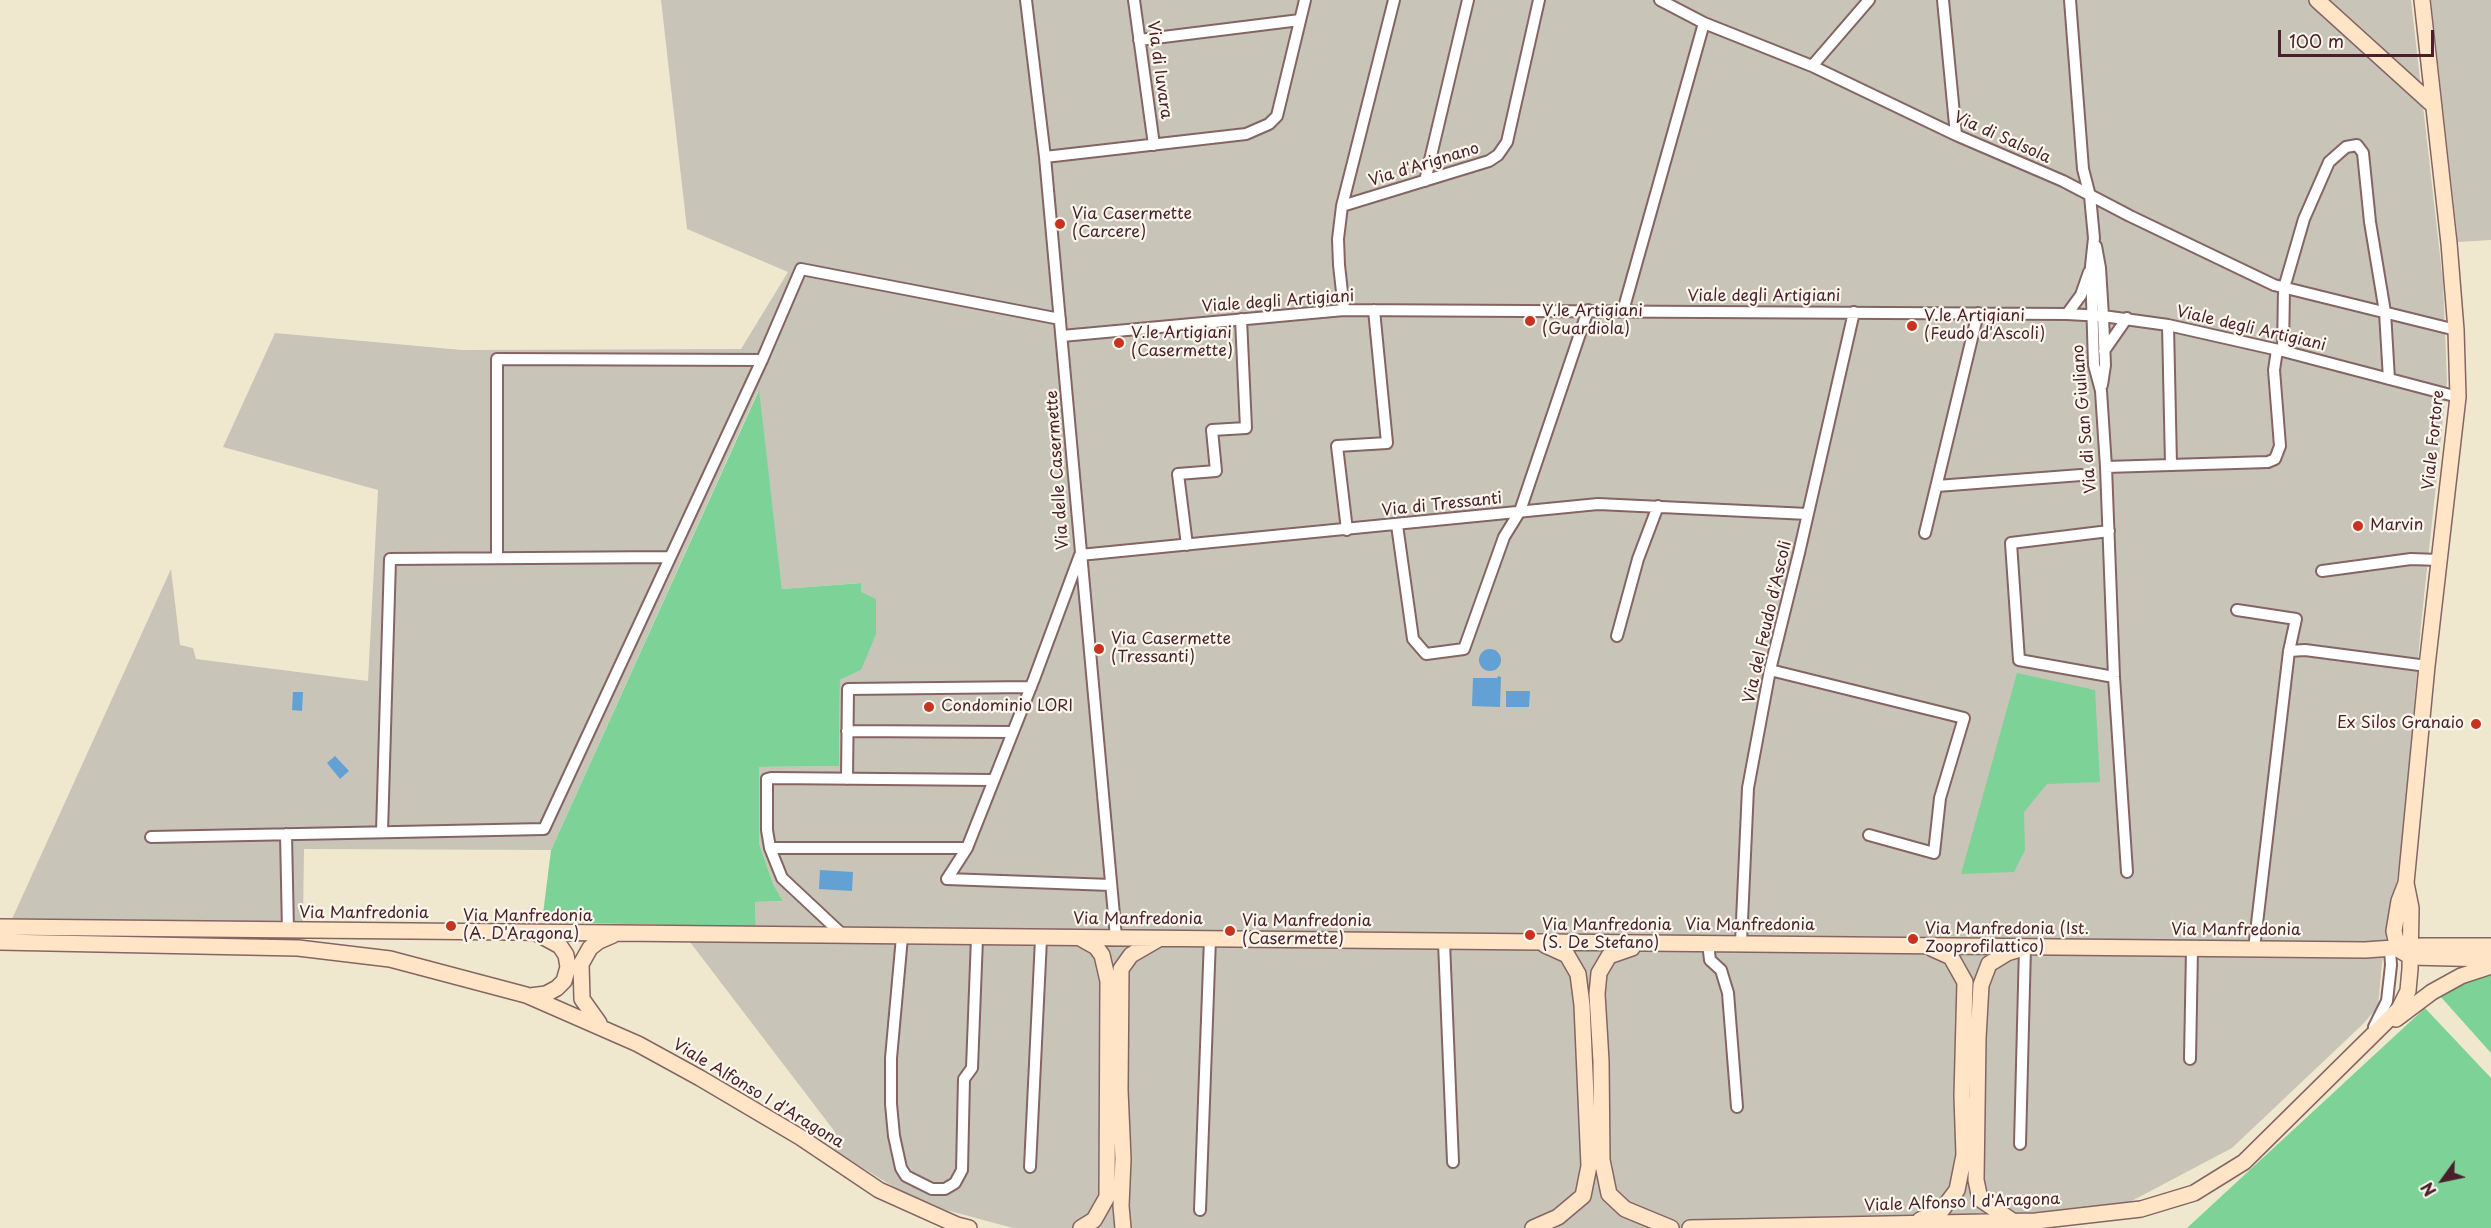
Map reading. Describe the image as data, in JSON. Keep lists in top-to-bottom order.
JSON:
{
  "streets": {
    "main road": ["Viale Fortore", "Via Manfredonia", "Viale Alfonso I d'Aragona"],
    "street": [
      "Via di Iuvara",
      "Via di Salsola",
      "Via d'Arignano",
      "Viale degli Artigiani",
      "Via di San Giuliano",
      "Via delle Casermette",
      "Via di Tressanti",
      "Via del Feudo d'Ascoli"
    ]
  },
  "crossings": [
    ["Via di Iuvara", "Via delle Casermette"],
    ["Via di Salsola", "Via di San Giuliano"],
    ["Via di Salsola", "Viale Fortore"],
    ["Via d'Arignano", "Viale degli Artigiani"],
    ["Viale degli Artigiani", "Via di San Giuliano"],
    ["Viale degli Artigiani", "Viale Fortore"],
    ["Viale degli Artigiani", "Via delle Casermette"],
    ["Viale degli Artigiani", "Via del Feudo d'Ascoli"],
    ["Viale Fortore", "Via Manfredonia"],
    ["Viale Fortore", "Viale Alfonso I d'Aragona"],
    ["Via delle Casermette", "Via di Tressanti"],
    ["Via delle Casermette", "Via Manfredonia"],
    ["Via di Tressanti", "Via del Feudo d'Ascoli"],
    ["Via del Feudo d'Ascoli", "Via Manfredonia"],
    ["Via Manfredonia", "Viale Alfonso I d'Aragona"]
  ],
  "places": [
    "Via Casermette (Carcere)",
    "V.le Artigiani (Guardiola)",
    "V.le Artigiani (Feudo d'Ascoli)",
    "V.le Artigiani (Casermette)",
    "Marvin",
    "Via Casermette (Tressanti)",
    "Condominio LORI",
    "Ex Silos Granaio",
    "Via Manfredonia (A. D'Aragona)",
    "Via Manfredonia (Casermette)",
    "Via Manfredonia (S. De Stefano)",
    "Via Manfredonia (Ist. Zooprofilattico)"
  ],
  "scale_bar": "100 m",
  "north": "bottom left"
}
